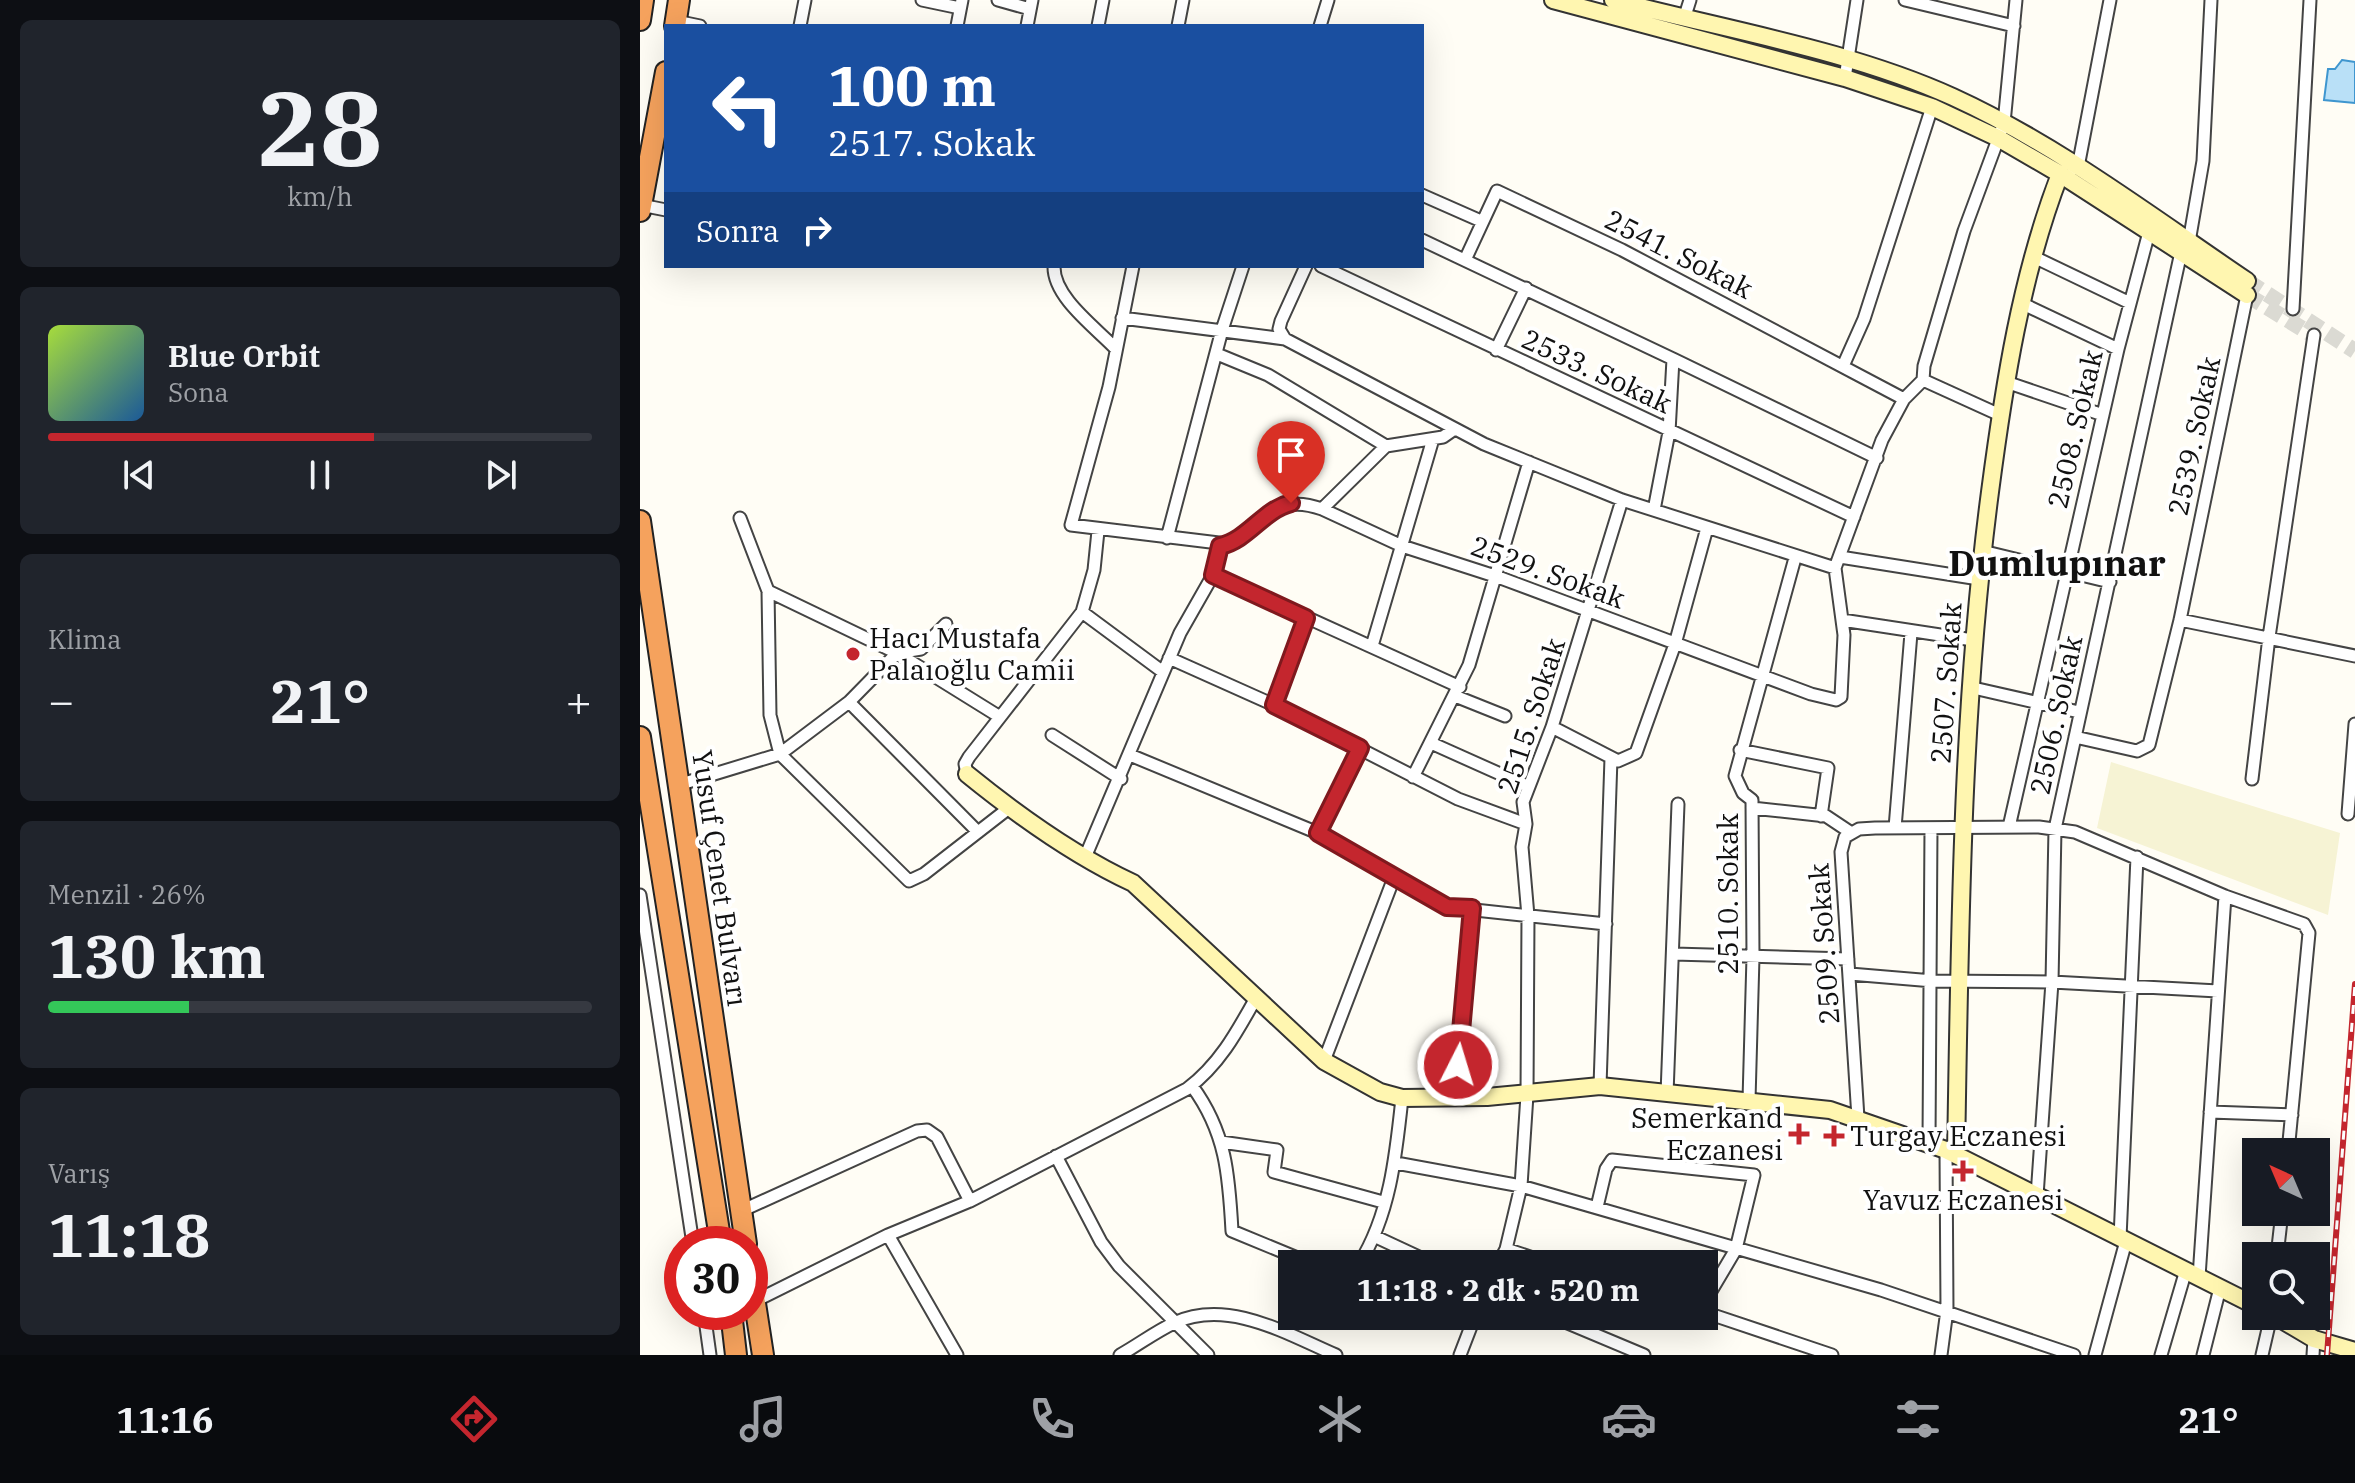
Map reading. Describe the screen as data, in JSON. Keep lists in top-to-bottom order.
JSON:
{
  "streets": {
    "highway": ["Yusuf Çenet Bulvarı"],
    "street": [
      "2541. Sokak",
      "2533. Sokak",
      "2508. Sokak",
      "2539. Sokak",
      "2529. Sokak",
      "2507. Sokak",
      "2506. Sokak",
      "2515. Sokak",
      "2510. Sokak",
      "2509. Sokak"
    ]
  },
  "crossings": [
    ["2508. Sokak", "2509. Sokak"],
    ["2539. Sokak", "2506. Sokak"],
    ["2529. Sokak", "2515. Sokak"],
    ["2529. Sokak", "2510. Sokak"],
    ["2507. Sokak", "2509. Sokak"],
    ["2506. Sokak", "2509. Sokak"]
  ],
  "districts": ["Dumlupınar"],
  "places": {
    "other": ["Hacı Mustafa Palaıoğlu Camii"],
    "health": ["Semerkand Eczanesi", "Turgay Eczanesi", "Yavuz Eczanesi"]
  },
  "north": "top left",
  "page": {
    "tile": [
      ["28", "km/h"],
      "Klima",
      ["Menzil · 26%", "130 km"],
      ["Varış", "11:18"]
    ],
    "turn": ["100 m", "2517. Sokak"],
    "then": "Sonra",
    "song": ["Blue Orbit", "Sona"],
    "heat": ["−", "21°", "+"],
    "limit": "30",
    "trip": "11:18 · 2 dk · 520 m",
    "tabs": ["11:16", "21°"]
  }
}
